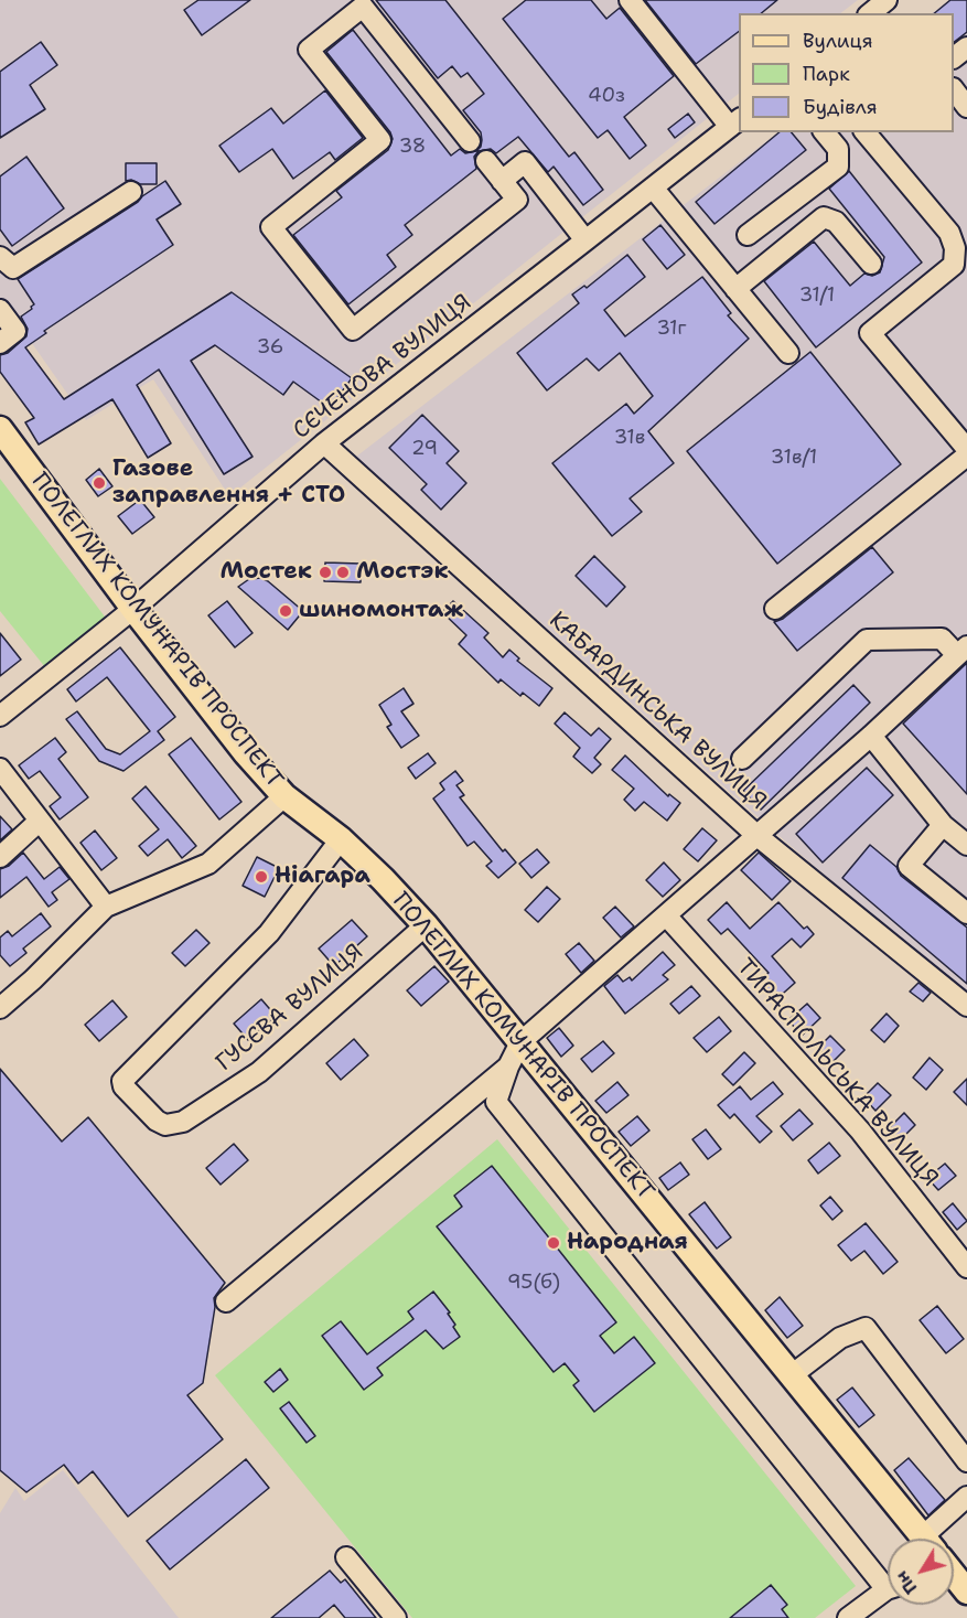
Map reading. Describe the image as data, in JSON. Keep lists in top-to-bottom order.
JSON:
{
  "streets": {
    "main road": ["ПОЛЕГЛИХ КОМУНАРІВ ПРОСПЕКТ"],
    "street": [
      "СЄЧЕНОВА ВУЛИЦЯ",
      "КАБАРДИНСЬКА ВУЛИЦЯ",
      "ГУСЄВА ВУЛИЦЯ",
      "ТИРАСПОЛЬСЬКА ВУЛИЦЯ"
    ]
  },
  "crossings": [
    ["СЄЧЕНОВА ВУЛИЦЯ", "ПОЛЕГЛИХ КОМУНАРІВ ПРОСПЕКТ"],
    ["СЄЧЕНОВА ВУЛИЦЯ", "КАБАРДИНСЬКА ВУЛИЦЯ"],
    ["ПОЛЕГЛИХ КОМУНАРІВ ПРОСПЕКТ", "ГУСЄВА ВУЛИЦЯ"]
  ],
  "places": [
    "Газове заправлення + СТО",
    "Мостек",
    "Мостэк",
    "шиномонтаж",
    "Ніагара",
    "Народная"
  ],
  "house_numbers": [
    "40з",
    "38",
    "31/1",
    "31г",
    "36",
    "31в",
    "29",
    "31в/1",
    "95(б)"
  ],
  "legend": ["Вулиця", "Парк", "Будівля"],
  "north": "bottom left"
}
